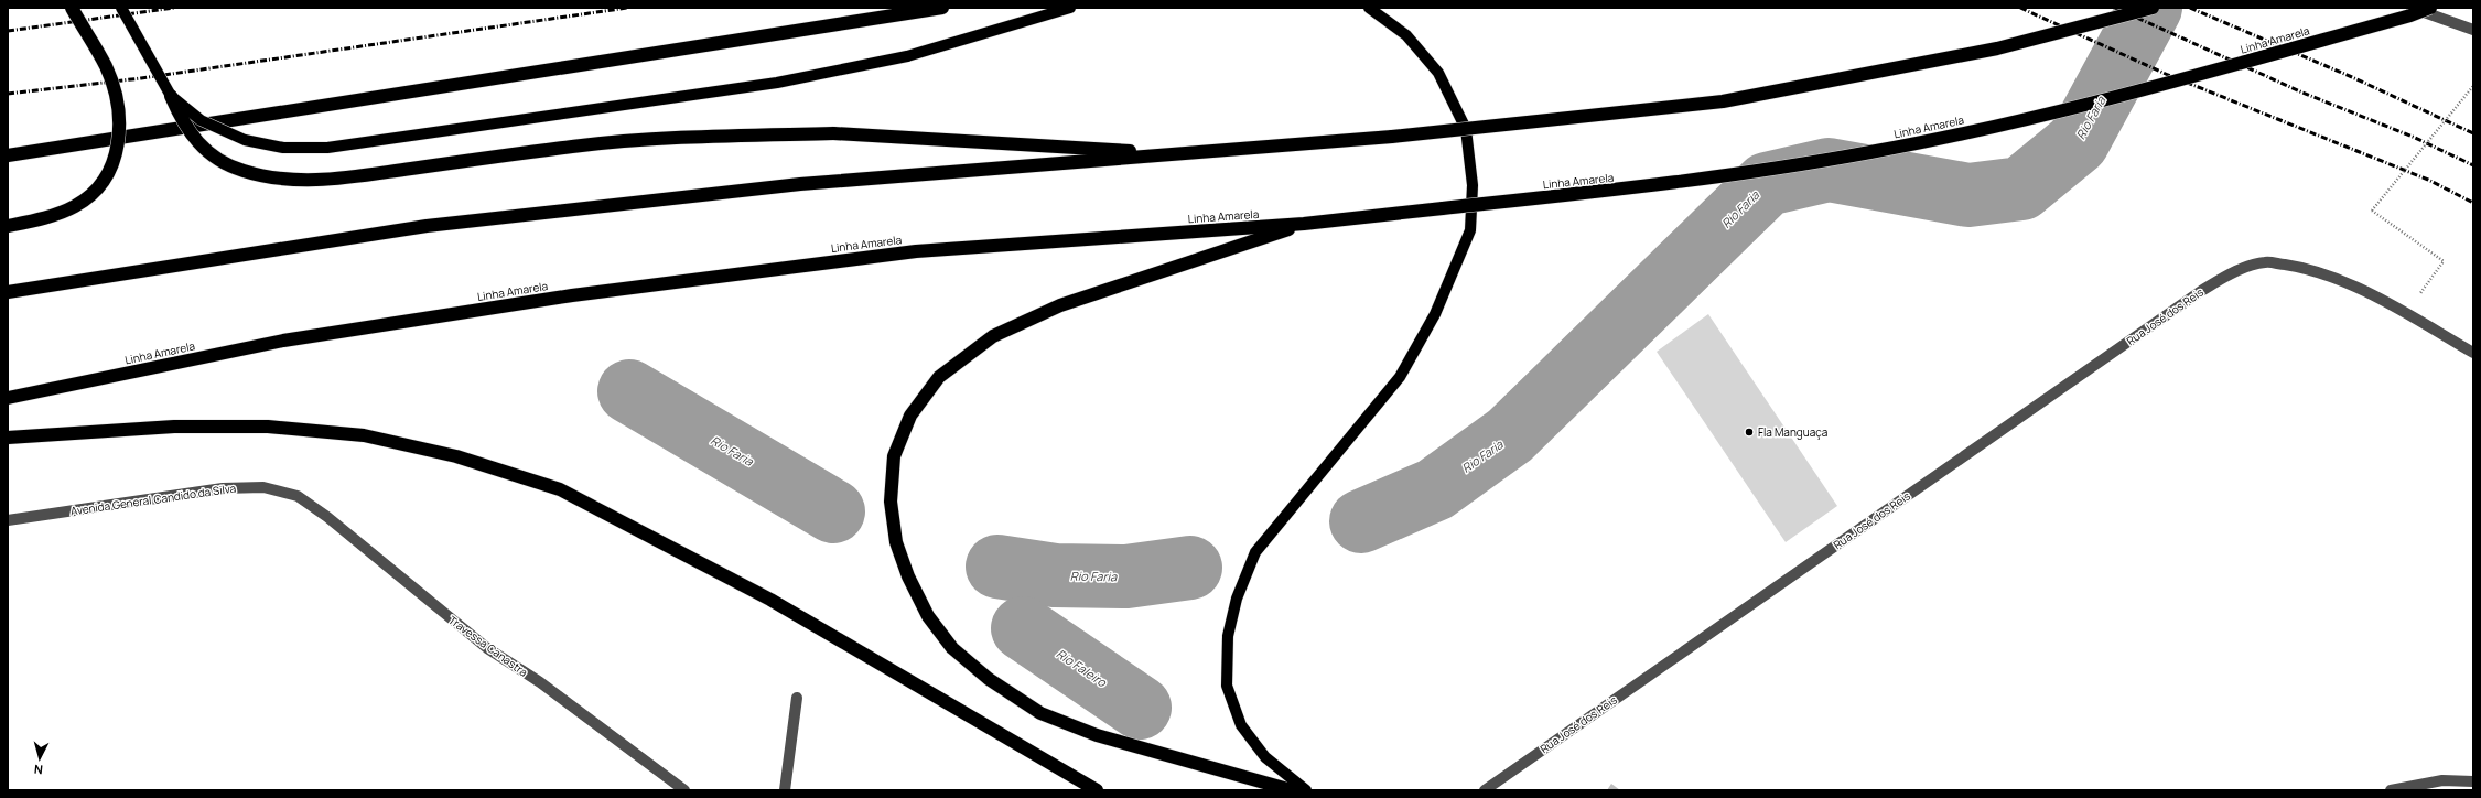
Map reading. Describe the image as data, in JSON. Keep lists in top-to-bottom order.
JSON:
{
  "streets": {
    "highway": ["Linha Amarela"],
    "street": ["Rua José dos Reis", "Avenida General Candido da Silva", "Travessa Canastra"]
  },
  "crossings": [
    ["Avenida General Candido da Silva", "Travessa Canastra"]
  ],
  "water": ["Rio Faria", "Rio Faleiro"],
  "places": ["Fla Manguaça"],
  "north": "bottom"
}
